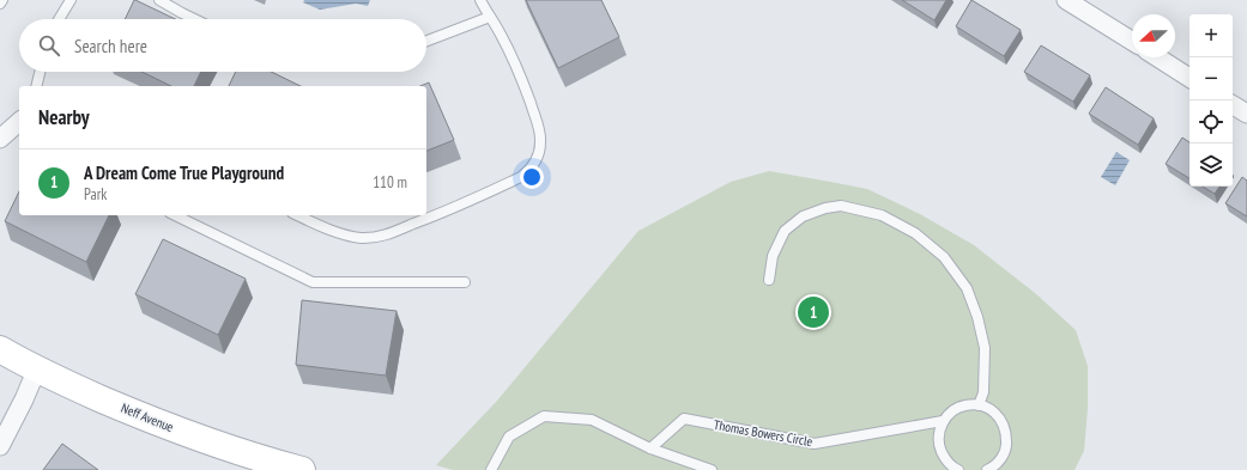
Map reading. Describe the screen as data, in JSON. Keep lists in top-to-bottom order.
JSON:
{
  "streets": {
    "main road": ["Neff Avenue"],
    "lane": ["Thomas Bowers Circle"]
  },
  "north": "left",
  "page": {
    "map_buttons": ["+", "−"],
    "search": "Search here",
    "heading": "Nearby",
    "list": [
      {
        "mark": "1",
        "name": "A Dream Come True Playground",
        "note": "Park",
        "value": "110 m"
      }
    ],
    "pins": "1"
  }
}
